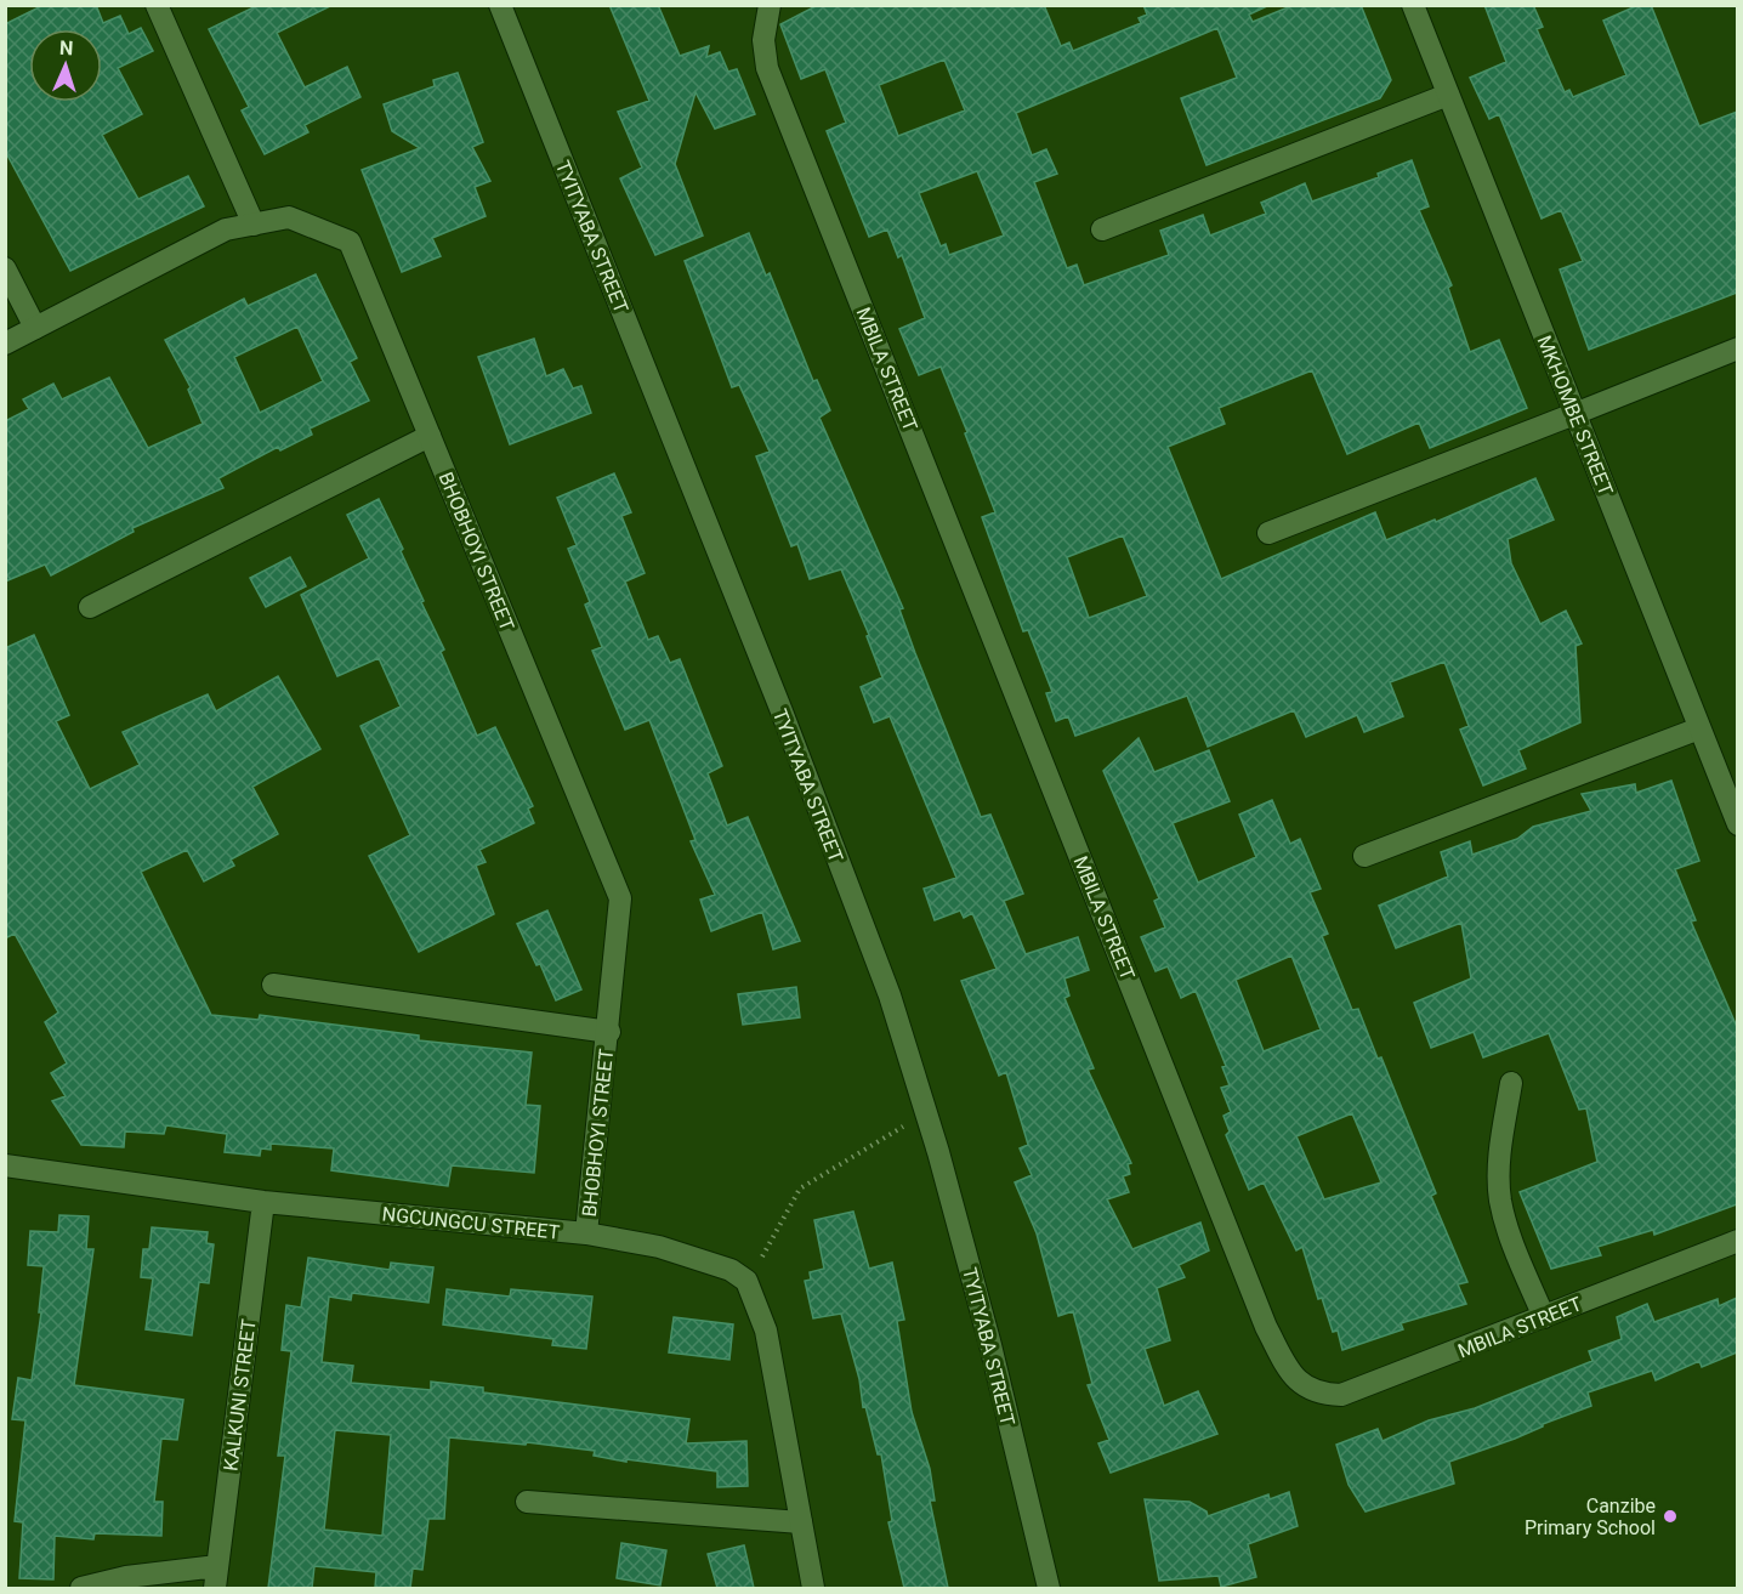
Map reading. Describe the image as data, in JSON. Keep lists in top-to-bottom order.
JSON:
{
  "streets": {
    "street": [
      "TYITYABA STREET",
      "MBILA STREET",
      "MKHOMBE STREET",
      "BHOBHOYI STREET",
      "NGCUNGCU STREET",
      "KALKUNI STREET"
    ]
  },
  "crossings": [
    ["BHOBHOYI STREET", "NGCUNGCU STREET"],
    ["NGCUNGCU STREET", "KALKUNI STREET"]
  ],
  "places": ["Canzibe Primary School"],
  "north": "top"
}
